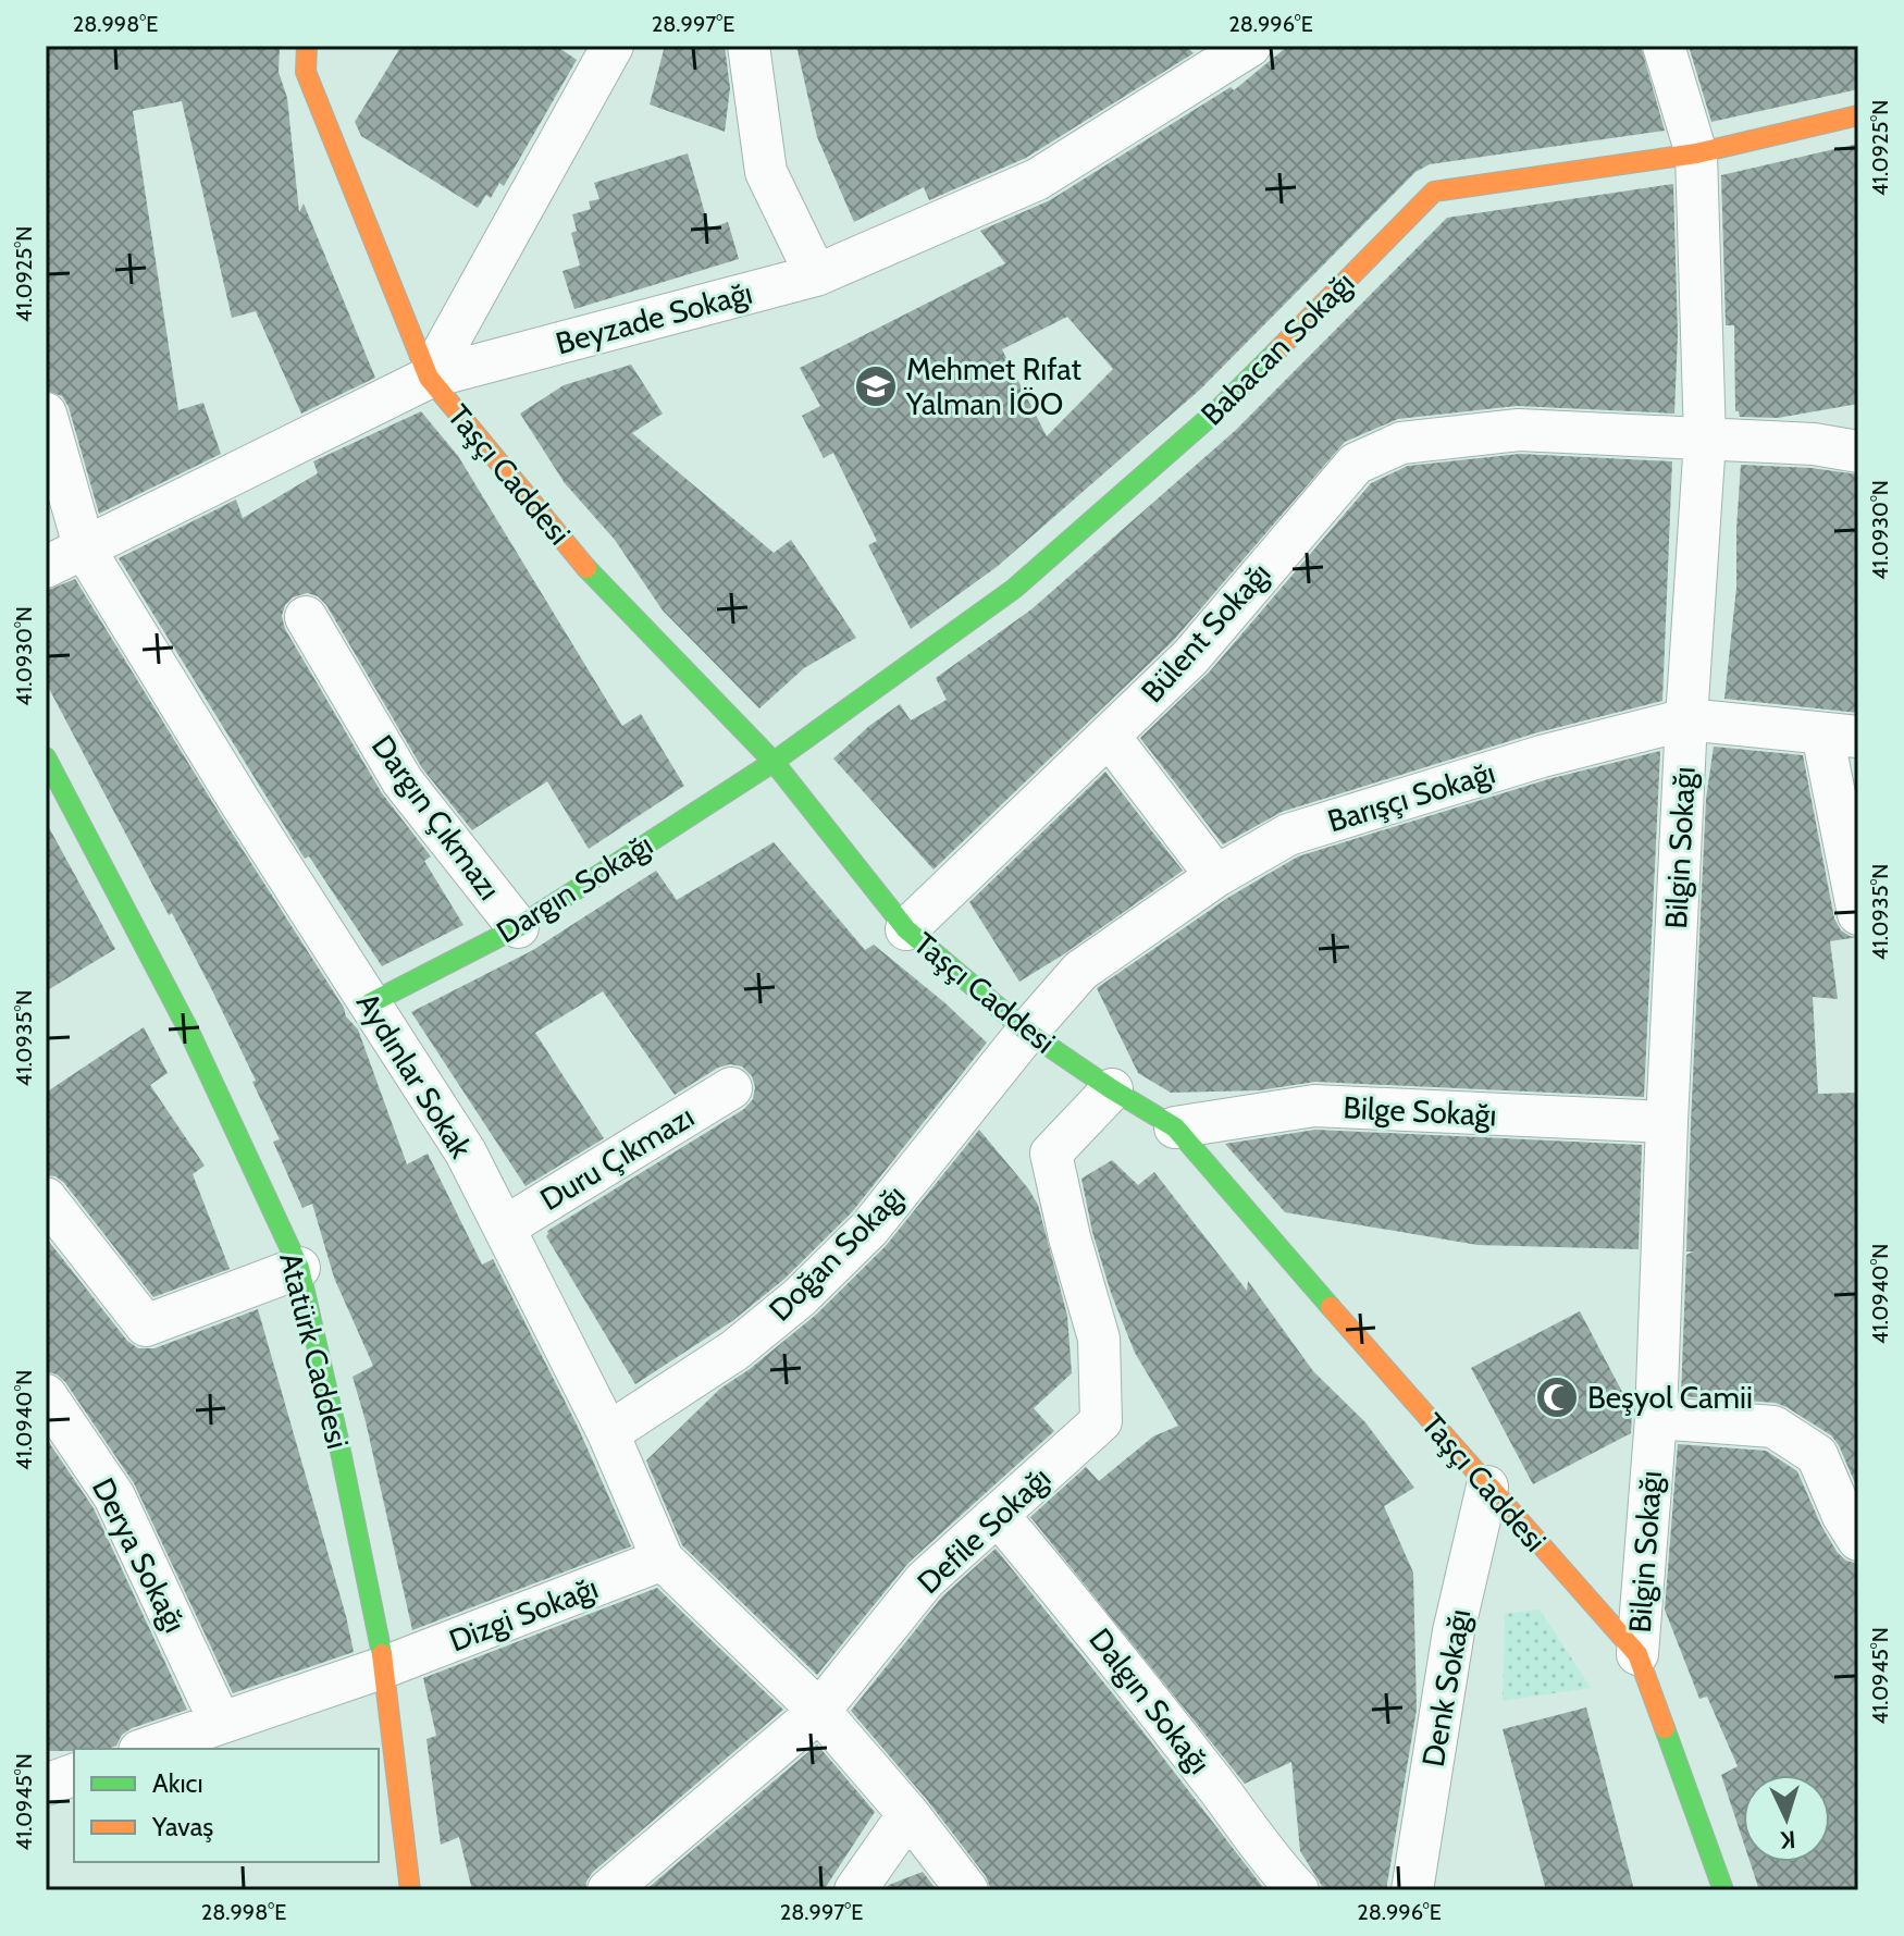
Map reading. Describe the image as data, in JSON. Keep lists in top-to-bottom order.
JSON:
{
  "streets": {
    "street": [
      "Beyzade Sokağı",
      "Babacan Sokağı",
      "Taşçı Caddesi",
      "Bülent Sokağı",
      "Barışçı Sokağı",
      "Dargın Çıkmazı",
      "Bilgin Sokağı",
      "Dargın Sokağı",
      "Aydınlar Sokak",
      "Bilge Sokağı",
      "Duru Çıkmazı",
      "Doğan Sokağı",
      "Atatürk Caddesi",
      "Defile Sokağı",
      "Derya Sokağı",
      "Dizgi Sokağı",
      "Denk Sokağı",
      "Dalgın Sokağı"
    ]
  },
  "crossings": [
    ["Beyzade Sokağı", "Taşçı Caddesi"],
    ["Beyzade Sokağı", "Aydınlar Sokak"],
    ["Babacan Sokağı", "Taşçı Caddesi"],
    ["Babacan Sokağı", "Bilgin Sokağı"],
    ["Babacan Sokağı", "Dargın Sokağı"],
    ["Taşçı Caddesi", "Bülent Sokağı"],
    ["Taşçı Caddesi", "Barışçı Sokağı"],
    ["Taşçı Caddesi", "Bilgin Sokağı"],
    ["Taşçı Caddesi", "Dargın Sokağı"],
    ["Taşçı Caddesi", "Bilge Sokağı"],
    ["Taşçı Caddesi", "Doğan Sokağı"],
    ["Taşçı Caddesi", "Defile Sokağı"],
    ["Taşçı Caddesi", "Denk Sokağı"],
    ["Bülent Sokağı", "Bilgin Sokağı"],
    ["Barışçı Sokağı", "Bilgin Sokağı"],
    ["Barışçı Sokağı", "Doğan Sokağı"],
    ["Dargın Çıkmazı", "Dargın Sokağı"],
    ["Bilgin Sokağı", "Bilge Sokağı"],
    ["Dargın Sokağı", "Aydınlar Sokak"],
    ["Aydınlar Sokak", "Duru Çıkmazı"],
    ["Aydınlar Sokak", "Doğan Sokağı"],
    ["Aydınlar Sokak", "Defile Sokağı"],
    ["Aydınlar Sokak", "Dizgi Sokağı"],
    ["Atatürk Caddesi", "Dizgi Sokağı"],
    ["Defile Sokağı", "Dalgın Sokağı"],
    ["Derya Sokağı", "Dizgi Sokağı"]
  ],
  "places": {
    "school or university": ["Mehmet Rıfat Yalman İÖO"],
    "mosque": ["Beşyol Camii"]
  },
  "legend": ["Akıcı", "Yavaş"],
  "north": "bottom",
  "coordinates": [
    "28.998°E",
    "28.997°E",
    "28.996°E",
    "41.0925°N",
    "41.0930°N",
    "41.0935°N",
    "41.0940°N",
    "41.0945°N"
  ]
}
